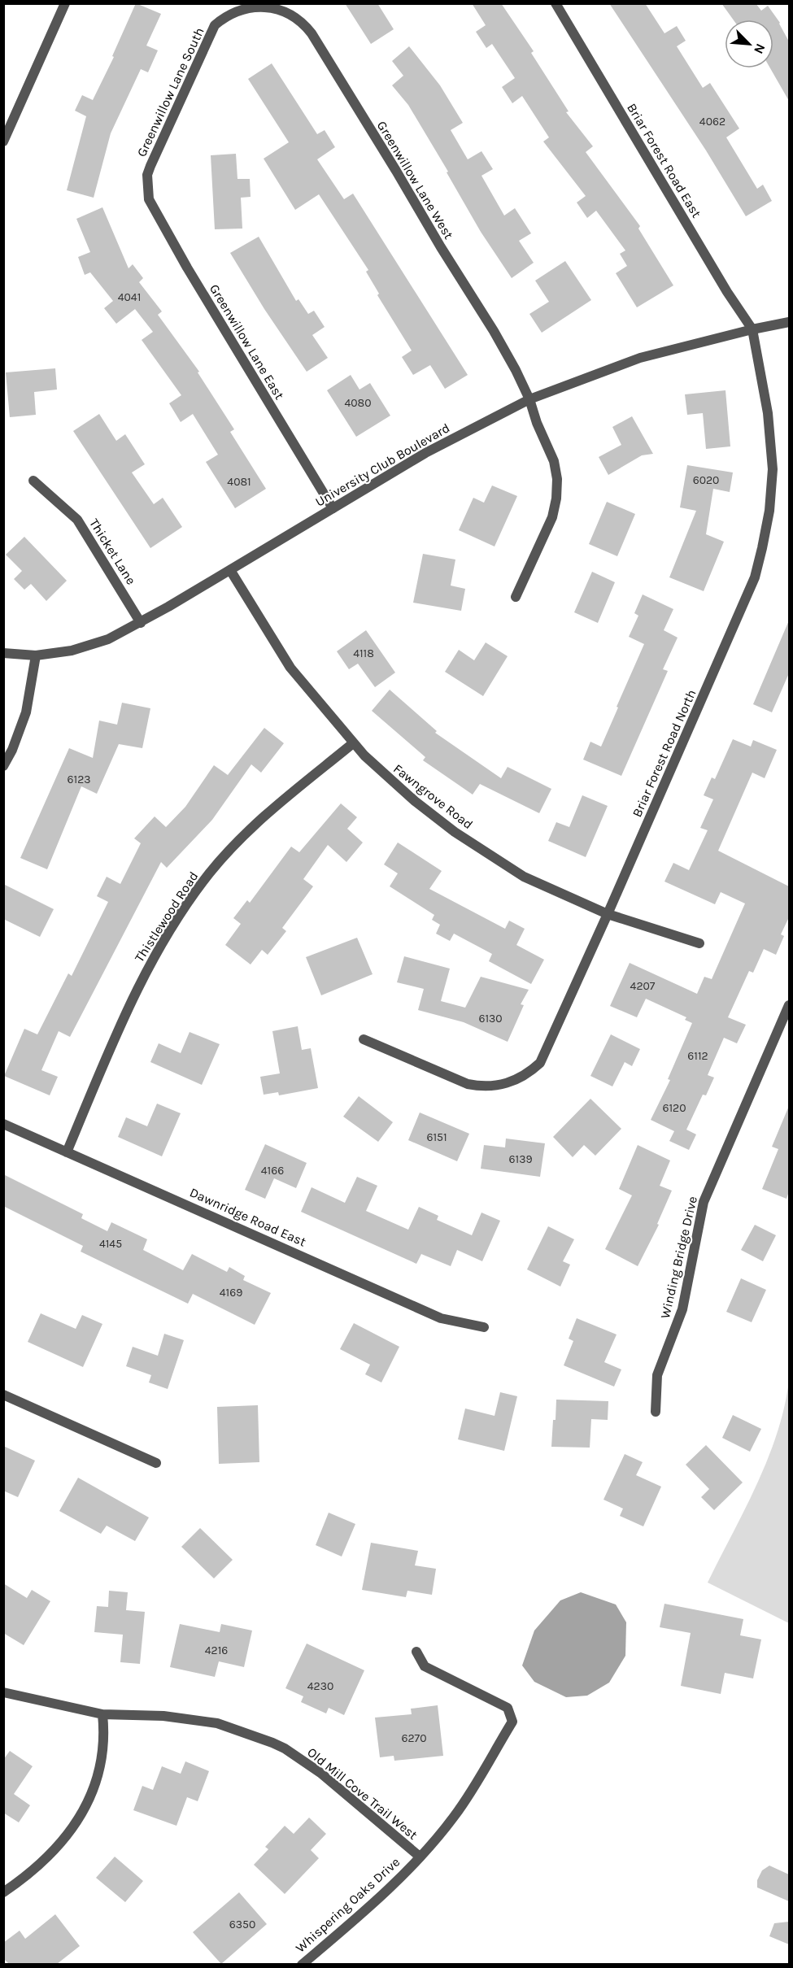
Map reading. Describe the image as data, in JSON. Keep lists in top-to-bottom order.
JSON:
{
  "streets": {
    "street": [
      "Greenwillow Lane South",
      "Briar Forest Road East",
      "Greenwillow Lane West",
      "Greenwillow Lane East",
      "University Club Boulevard",
      "Thicket Lane",
      "Briar Forest Road North",
      "Fawngrove Road",
      "Thistlewood Road",
      "Dawnridge Road East",
      "Winding Bridge Drive",
      "Old Mill Cove Trail West",
      "Whispering Oaks Drive"
    ]
  },
  "crossings": [
    ["Greenwillow Lane South", "Greenwillow Lane West"],
    ["Greenwillow Lane South", "Greenwillow Lane East"],
    ["Briar Forest Road East", "University Club Boulevard"],
    ["Briar Forest Road East", "Briar Forest Road North"],
    ["Greenwillow Lane West", "University Club Boulevard"],
    ["Greenwillow Lane East", "University Club Boulevard"],
    ["University Club Boulevard", "Thicket Lane"],
    ["University Club Boulevard", "Briar Forest Road North"],
    ["University Club Boulevard", "Fawngrove Road"],
    ["Briar Forest Road North", "Fawngrove Road"],
    ["Fawngrove Road", "Thistlewood Road"],
    ["Thistlewood Road", "Dawnridge Road East"],
    ["Old Mill Cove Trail West", "Whispering Oaks Drive"]
  ],
  "house_numbers": [
    "4062",
    "4041",
    "4080",
    "6020",
    "4081",
    "4118",
    "6123",
    "4207",
    "6130",
    "6112",
    "6120",
    "6151",
    "6139",
    "4166",
    "4145",
    "4169",
    "4216",
    "4230",
    "6270",
    "6350"
  ],
  "north": "bottom right"
}
